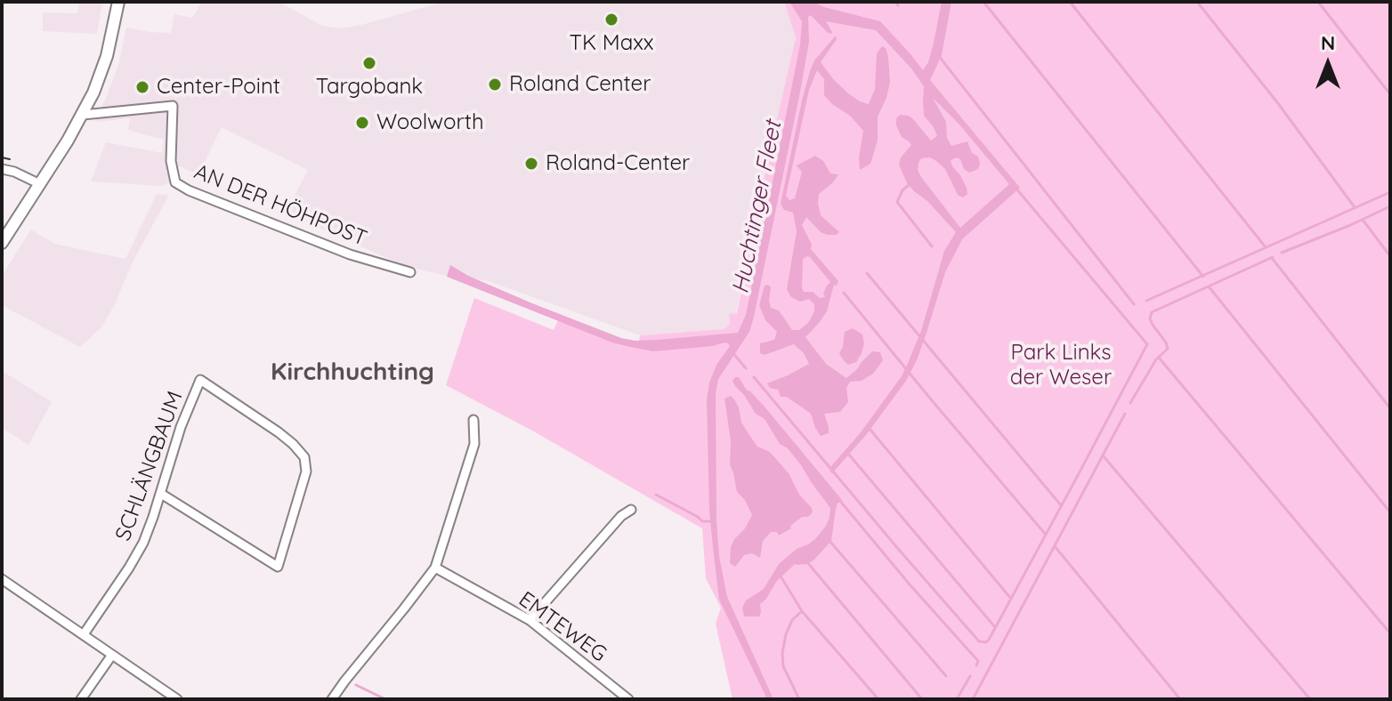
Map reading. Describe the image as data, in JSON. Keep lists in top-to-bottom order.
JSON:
{
  "streets": {
    "street": ["AN DER HÖHPOST", "SCHLÄNGBAUM", "EMTEWEG"]
  },
  "districts": ["Kirchhuchting"],
  "water": ["Huchtinger Fleet"],
  "parks": ["Park Links der Weser"],
  "places": [
    "TK Maxx",
    "Targobank",
    "Roland Center",
    "Center-Point",
    "Woolworth",
    "Roland-Center"
  ],
  "north": "top"
}
